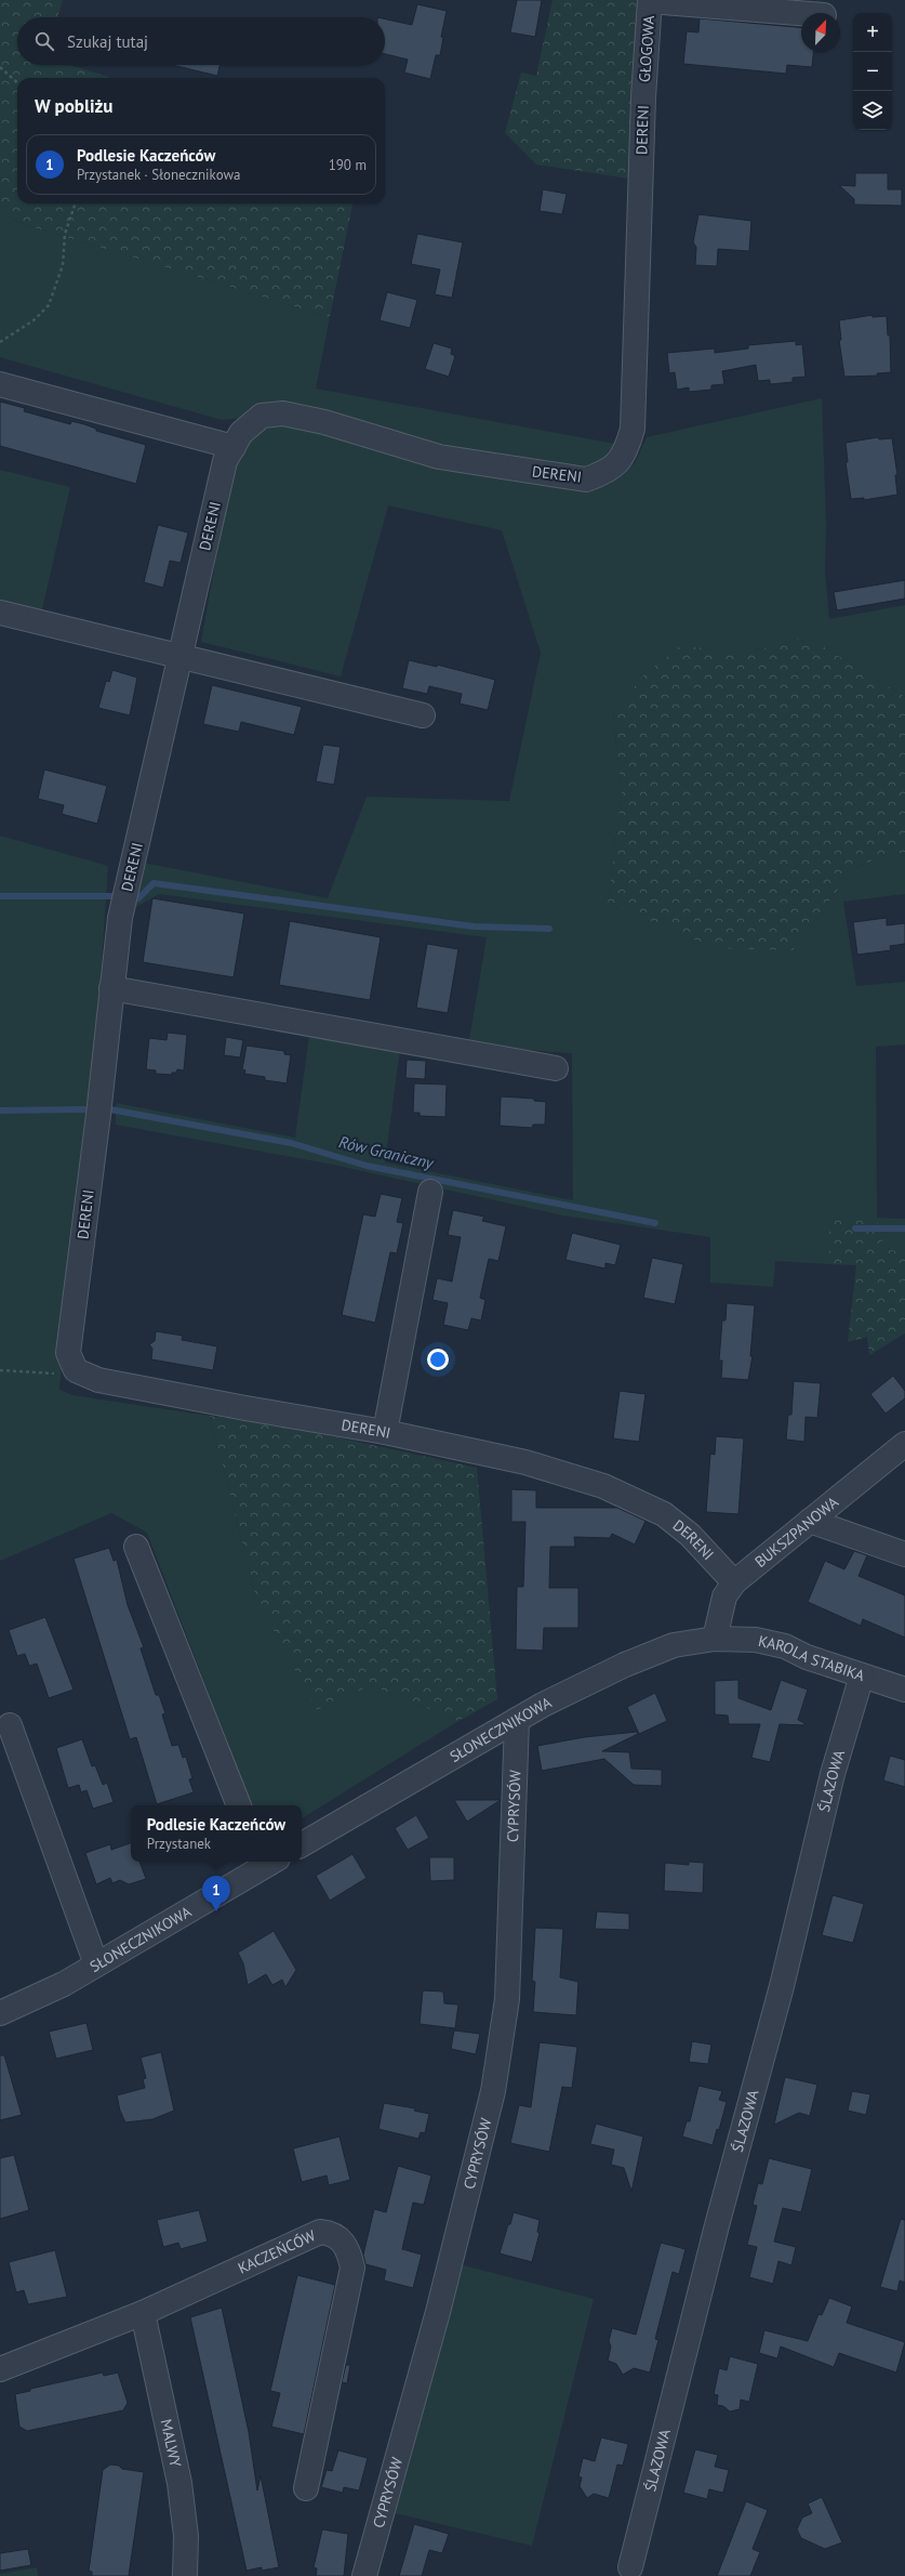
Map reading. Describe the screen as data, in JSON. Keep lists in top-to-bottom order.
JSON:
{
  "streets": {
    "street": [
      "GŁOGOWA",
      "DERENI",
      "BUKSZPANOWA",
      "KAROLA STABIKA",
      "SŁONECZNIKOWA",
      "ŚLAZOWA",
      "CYPRYSÓW",
      "KACZEŃCÓW",
      "MALWY"
    ]
  },
  "crossings": [
    ["GŁOGOWA", "DERENI"],
    ["DERENI", "BUKSZPANOWA"],
    ["BUKSZPANOWA", "KAROLA STABIKA"],
    ["BUKSZPANOWA", "SŁONECZNIKOWA"],
    ["KAROLA STABIKA", "SŁONECZNIKOWA"],
    ["KAROLA STABIKA", "ŚLAZOWA"],
    ["SŁONECZNIKOWA", "CYPRYSÓW"],
    ["KACZEŃCÓW", "MALWY"]
  ],
  "water": ["Rów Graniczny"],
  "north": "top right",
  "page": {
    "map_buttons": ["+", "−"],
    "search": "Szukaj tutaj",
    "heading": "W pobliżu",
    "list": [
      {
        "mark": "1",
        "name": "Podlesie Kaczeńców",
        "note": "Przystanek · Słonecznikowa",
        "value": "190 m"
      }
    ],
    "popup": ["Podlesie Kaczeńców", "Przystanek"],
    "pins": "1"
  }
}
